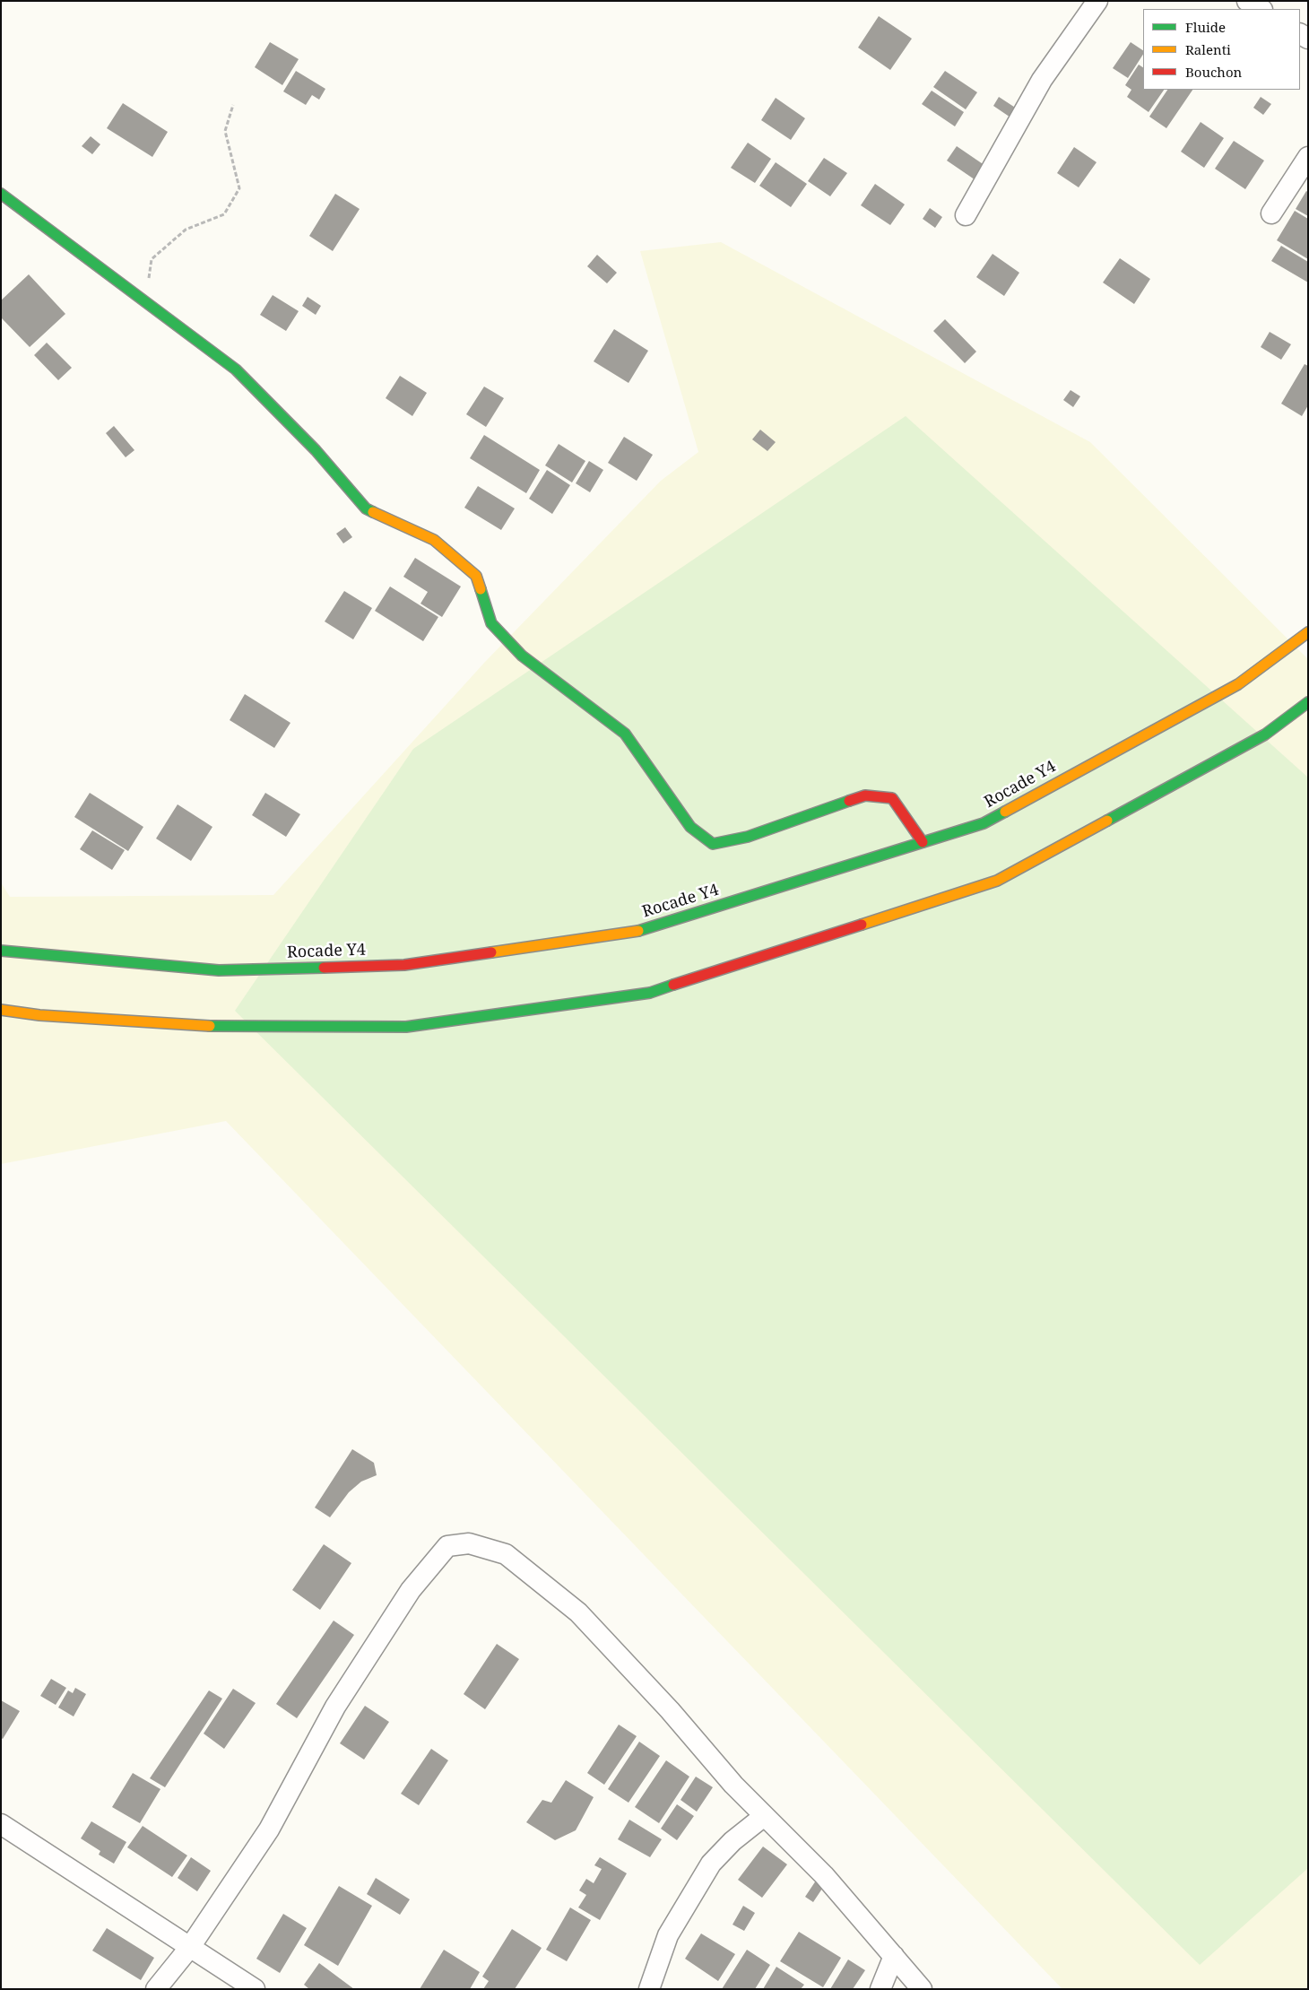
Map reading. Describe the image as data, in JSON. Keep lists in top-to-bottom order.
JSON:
{
  "streets": {
    "main road": ["Rocade Y4"]
  },
  "legend": ["Fluide", "Ralenti", "Bouchon"]
}
